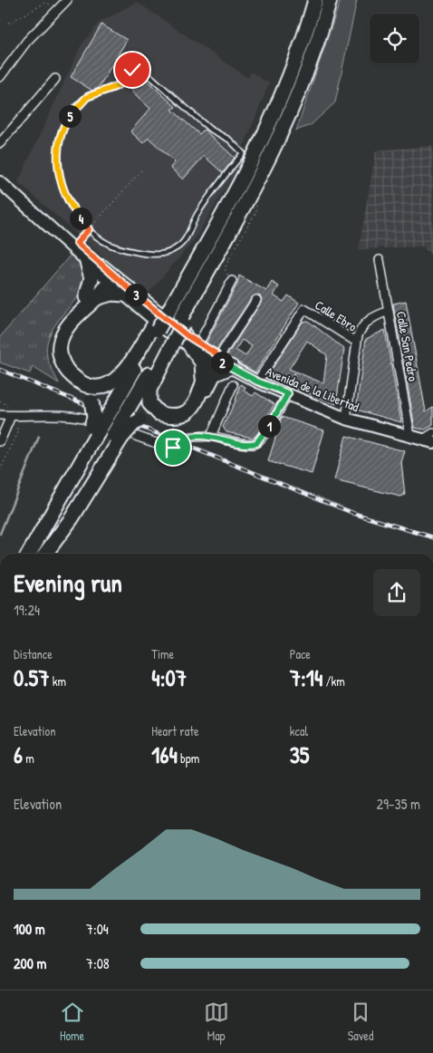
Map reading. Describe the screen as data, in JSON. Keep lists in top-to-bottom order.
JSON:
{
  "streets": {
    "main road": ["Avenida de la Libertad"],
    "street": ["Calle Ebro", "Calle San Pedro"]
  },
  "crossings": [
    ["Calle Ebro", "Avenida de la Libertad"],
    ["Calle San Pedro", "Avenida de la Libertad"]
  ],
  "page": {
    "pins": [
      "5",
      "4",
      "3",
      "2",
      "1"
    ],
    "heading": ["Evening run", "19:24"],
    "stats": [
      ["Distance", "0.57 km"],
      ["Time", "4:07"],
      ["Pace", "7:14 /km"],
      ["Elevation", "6 m"],
      ["Heart rate", "164 bpm"],
      ["kcal", "35"]
    ],
    "chart": ["Elevation", "29–35 m"],
    "list": [
      {
        "name": "100 m",
        "note": "7:04"
      },
      {
        "name": "200 m",
        "note": "7:08"
      }
    ],
    "tabs": ["Home", "Map", "Saved"]
  }
}
